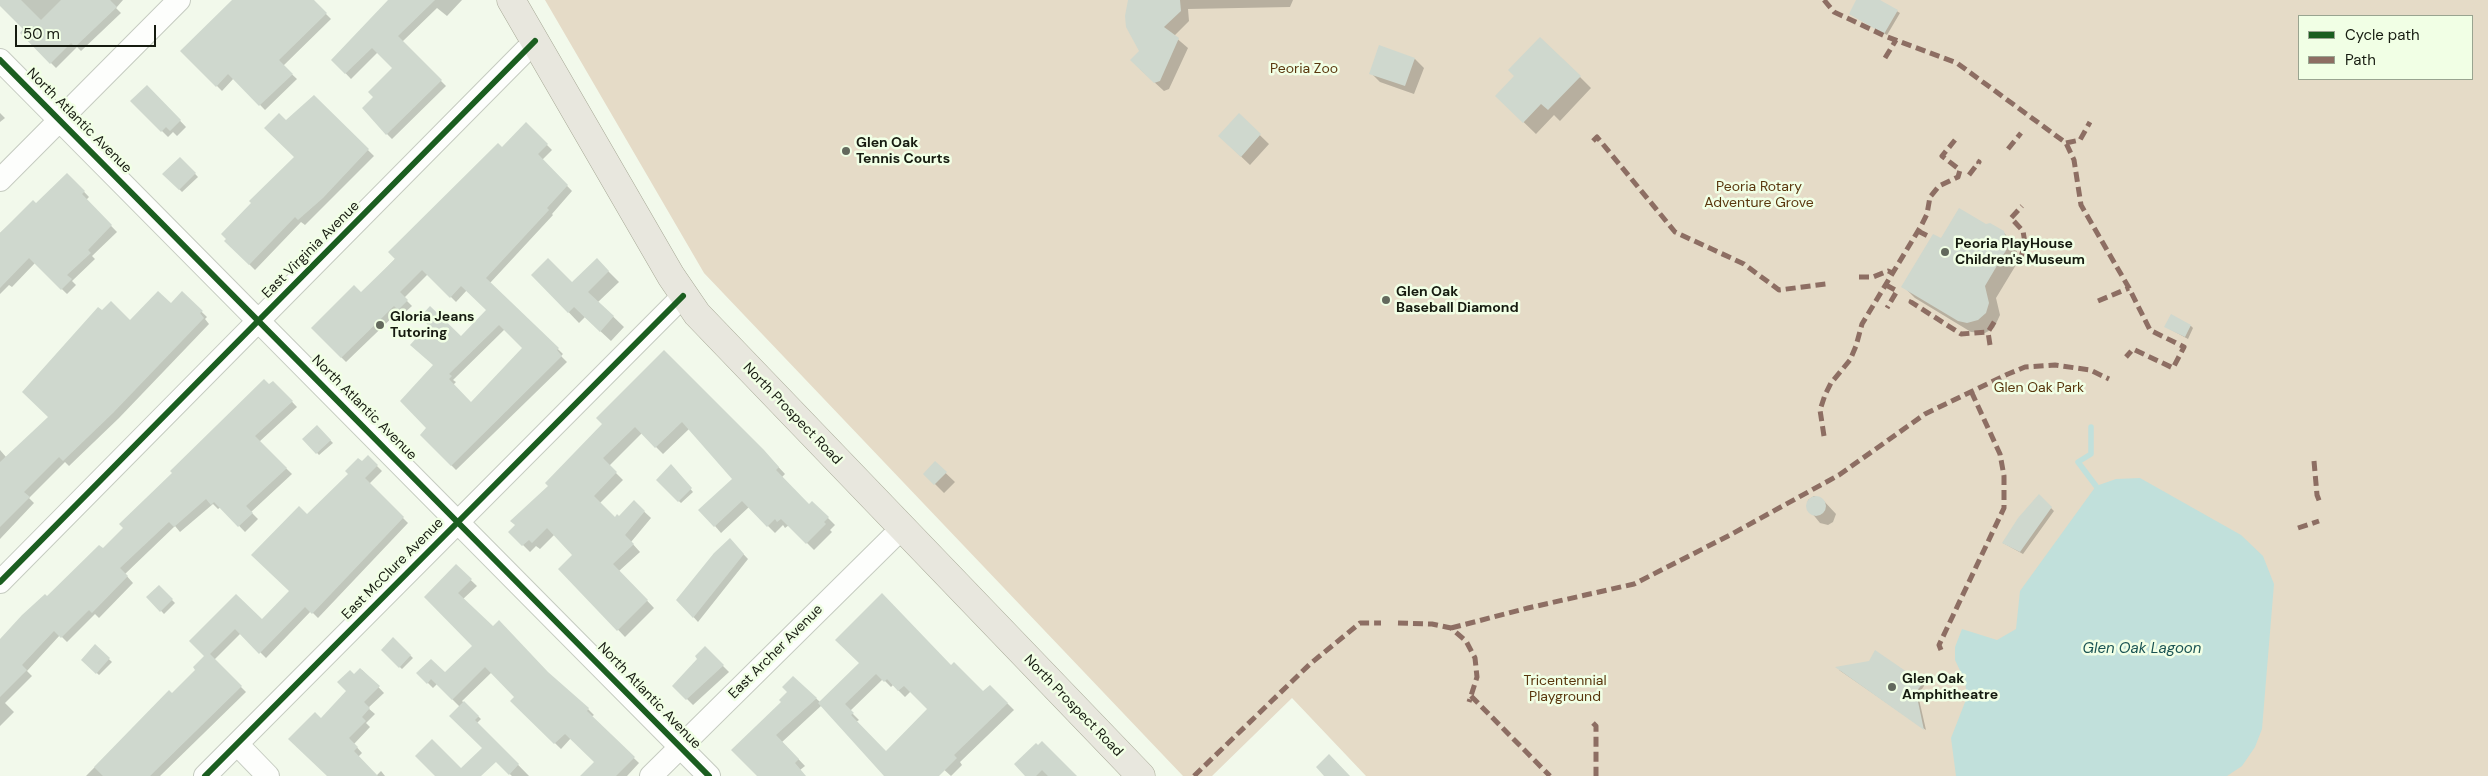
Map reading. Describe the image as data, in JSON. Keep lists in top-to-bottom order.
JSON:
{
  "streets": {
    "main road": ["North Prospect Road"],
    "street": [
      "North Atlantic Avenue",
      "East Virginia Avenue",
      "East McClure Avenue",
      "East Archer Avenue"
    ]
  },
  "crossings": [
    ["North Atlantic Avenue", "East Virginia Avenue"],
    ["North Atlantic Avenue", "East McClure Avenue"],
    ["North Atlantic Avenue", "East Archer Avenue"],
    ["East Virginia Avenue", "North Prospect Road"],
    ["North Prospect Road", "East McClure Avenue"],
    ["North Prospect Road", "East Archer Avenue"]
  ],
  "water": ["Glen Oak Lagoon"],
  "parks": [
    "Peoria Zoo",
    "Peoria Rotary Adventure Grove",
    "Glen Oak Park",
    "Tricentennial Playground"
  ],
  "places": [
    "Glen Oak Tennis Courts",
    "Peoria PlayHouse Children's Museum",
    "Glen Oak Baseball Diamond",
    "Gloria Jeans Tutoring",
    "Glen Oak Amphitheatre"
  ],
  "legend": ["Cycle path", "Path"],
  "scale_bar": "50 m"
}
